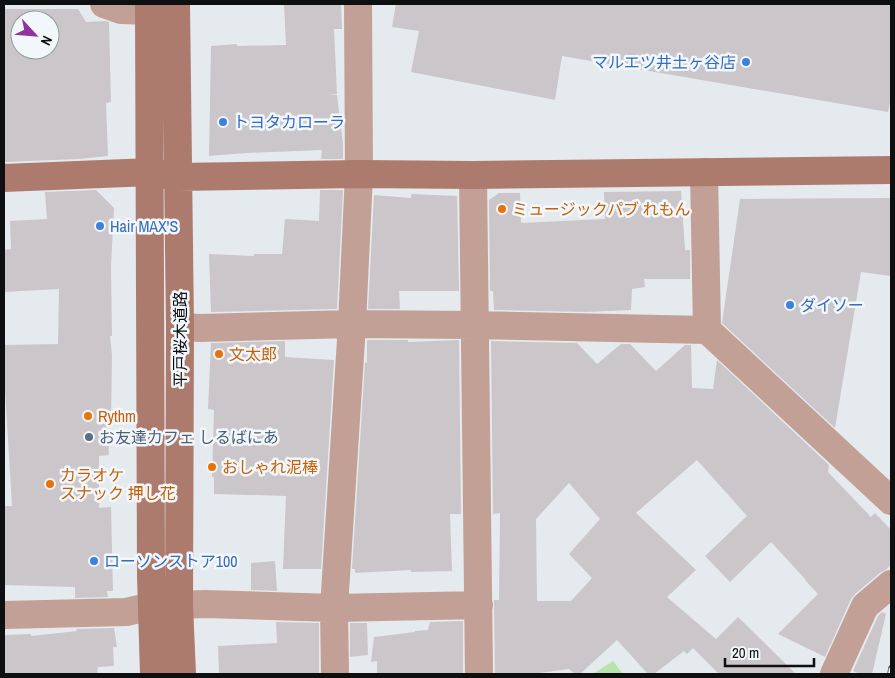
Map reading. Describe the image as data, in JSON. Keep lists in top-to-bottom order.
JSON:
{
  "streets": {
    "main road": ["平戸桜木道路"]
  },
  "places": [
    "マルエツ井土ヶ谷店",
    "トヨタカローラ",
    "ミュージックパブ れもん",
    "Hair MAX'S",
    "ダイソー",
    "文太郎",
    "Rythm",
    "お友達カフェ しるばにあ",
    "おしゃれ泥棒",
    "カラオケ スナック 押し花",
    "ローソンストア100"
  ],
  "scale_bar": "20 m",
  "north": "bottom right"
}
